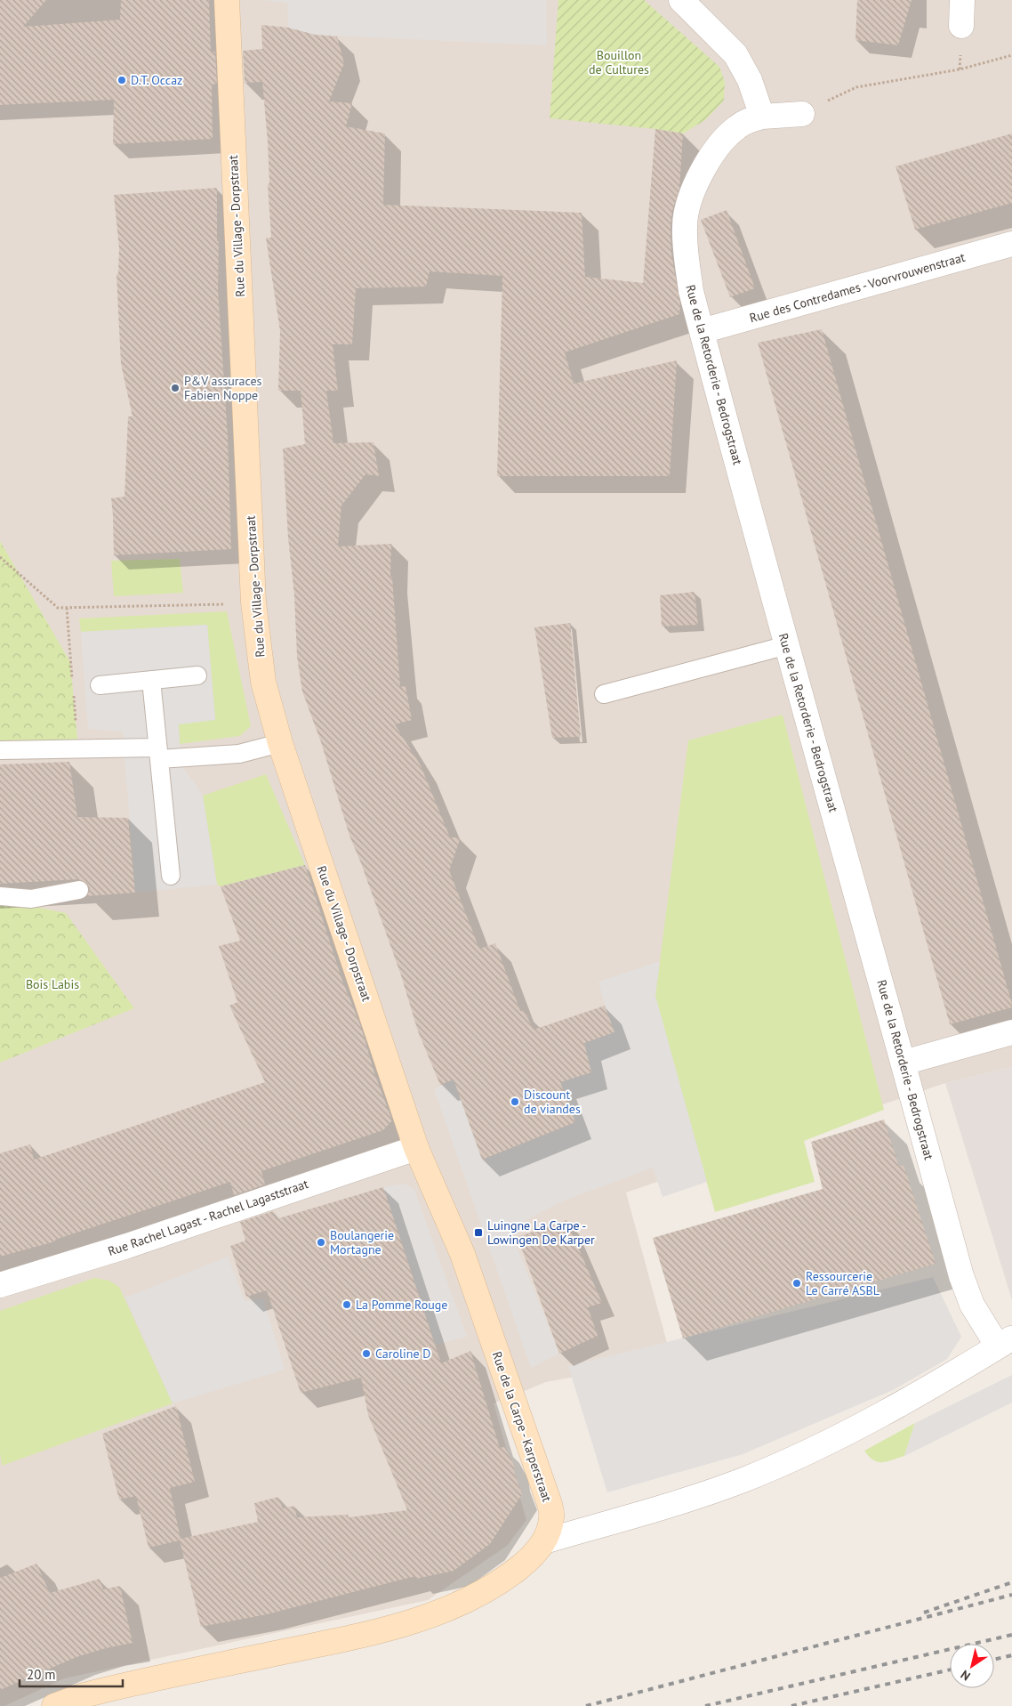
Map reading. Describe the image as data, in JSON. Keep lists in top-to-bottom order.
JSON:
{
  "streets": {
    "street": [
      "Rue du Village - Dorpstraat",
      "Rue des Contredames - Voorvrouwenstraat",
      "Rue de la Retorderie - Bedrogstraat",
      "Rue Rachel Lagast - Rachel Lagaststraat",
      "Rue de la Carpe - Karperstraat"
    ]
  },
  "crossings": [
    ["Rue du Village - Dorpstraat", "Rue Rachel Lagast - Rachel Lagaststraat"],
    ["Rue du Village - Dorpstraat", "Rue de la Carpe - Karperstraat"],
    ["Rue des Contredames - Voorvrouwenstraat", "Rue de la Retorderie - Bedrogstraat"],
    ["Rue Rachel Lagast - Rachel Lagaststraat", "Rue de la Carpe - Karperstraat"]
  ],
  "parks": ["Bouillon de Cultures", "Bois Labis"],
  "places": {
    "other": [
      "D.T. Occaz",
      "P&V assuraces Fabien Noppe",
      "Discount de viandes",
      "Boulangerie Mortagne",
      "Ressourcerie Le Carré ASBL",
      "La Pomme Rouge",
      "Caroline D"
    ],
    "transit": ["Luingne La Carpe - Lowingen De Karper"]
  },
  "scale_bar": "20 m",
  "north": "bottom left"
}
